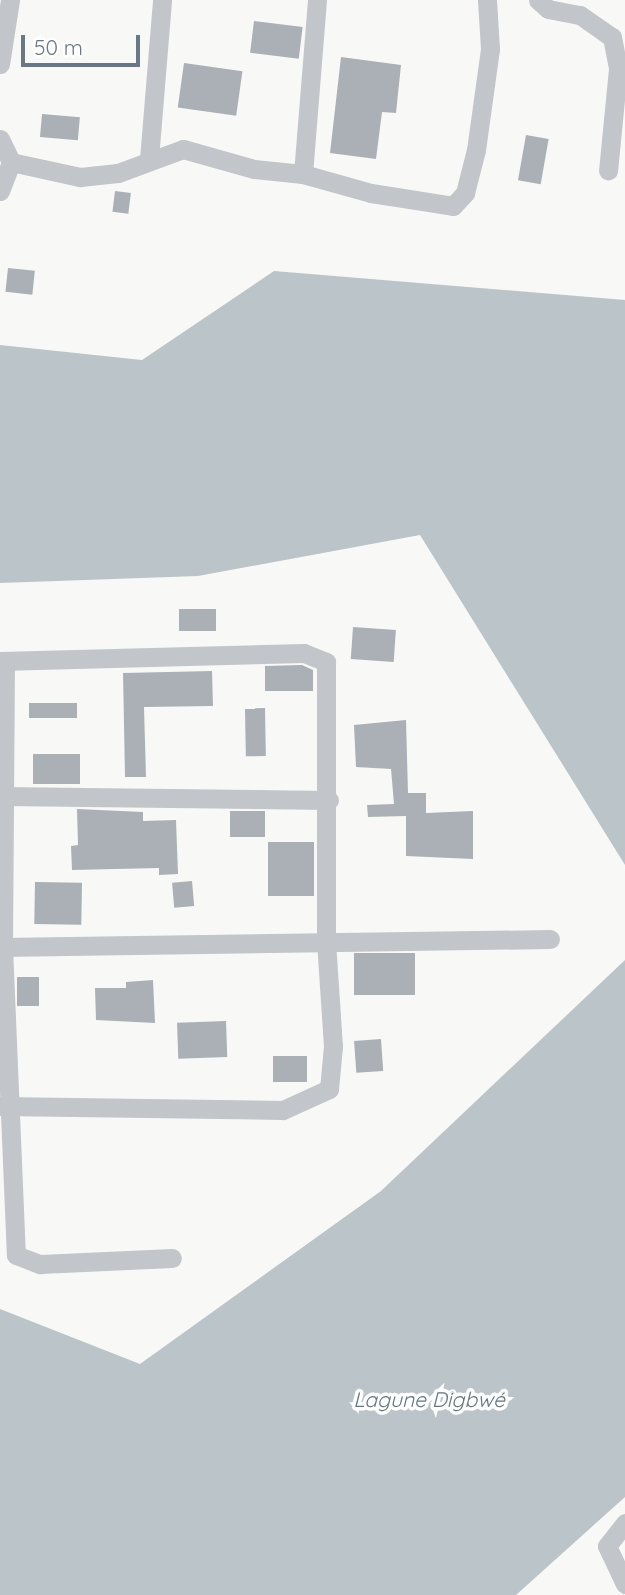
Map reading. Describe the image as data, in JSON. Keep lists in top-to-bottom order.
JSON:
{
  "water": ["Lagune Digbwé"],
  "scale_bar": "50 m"
}
